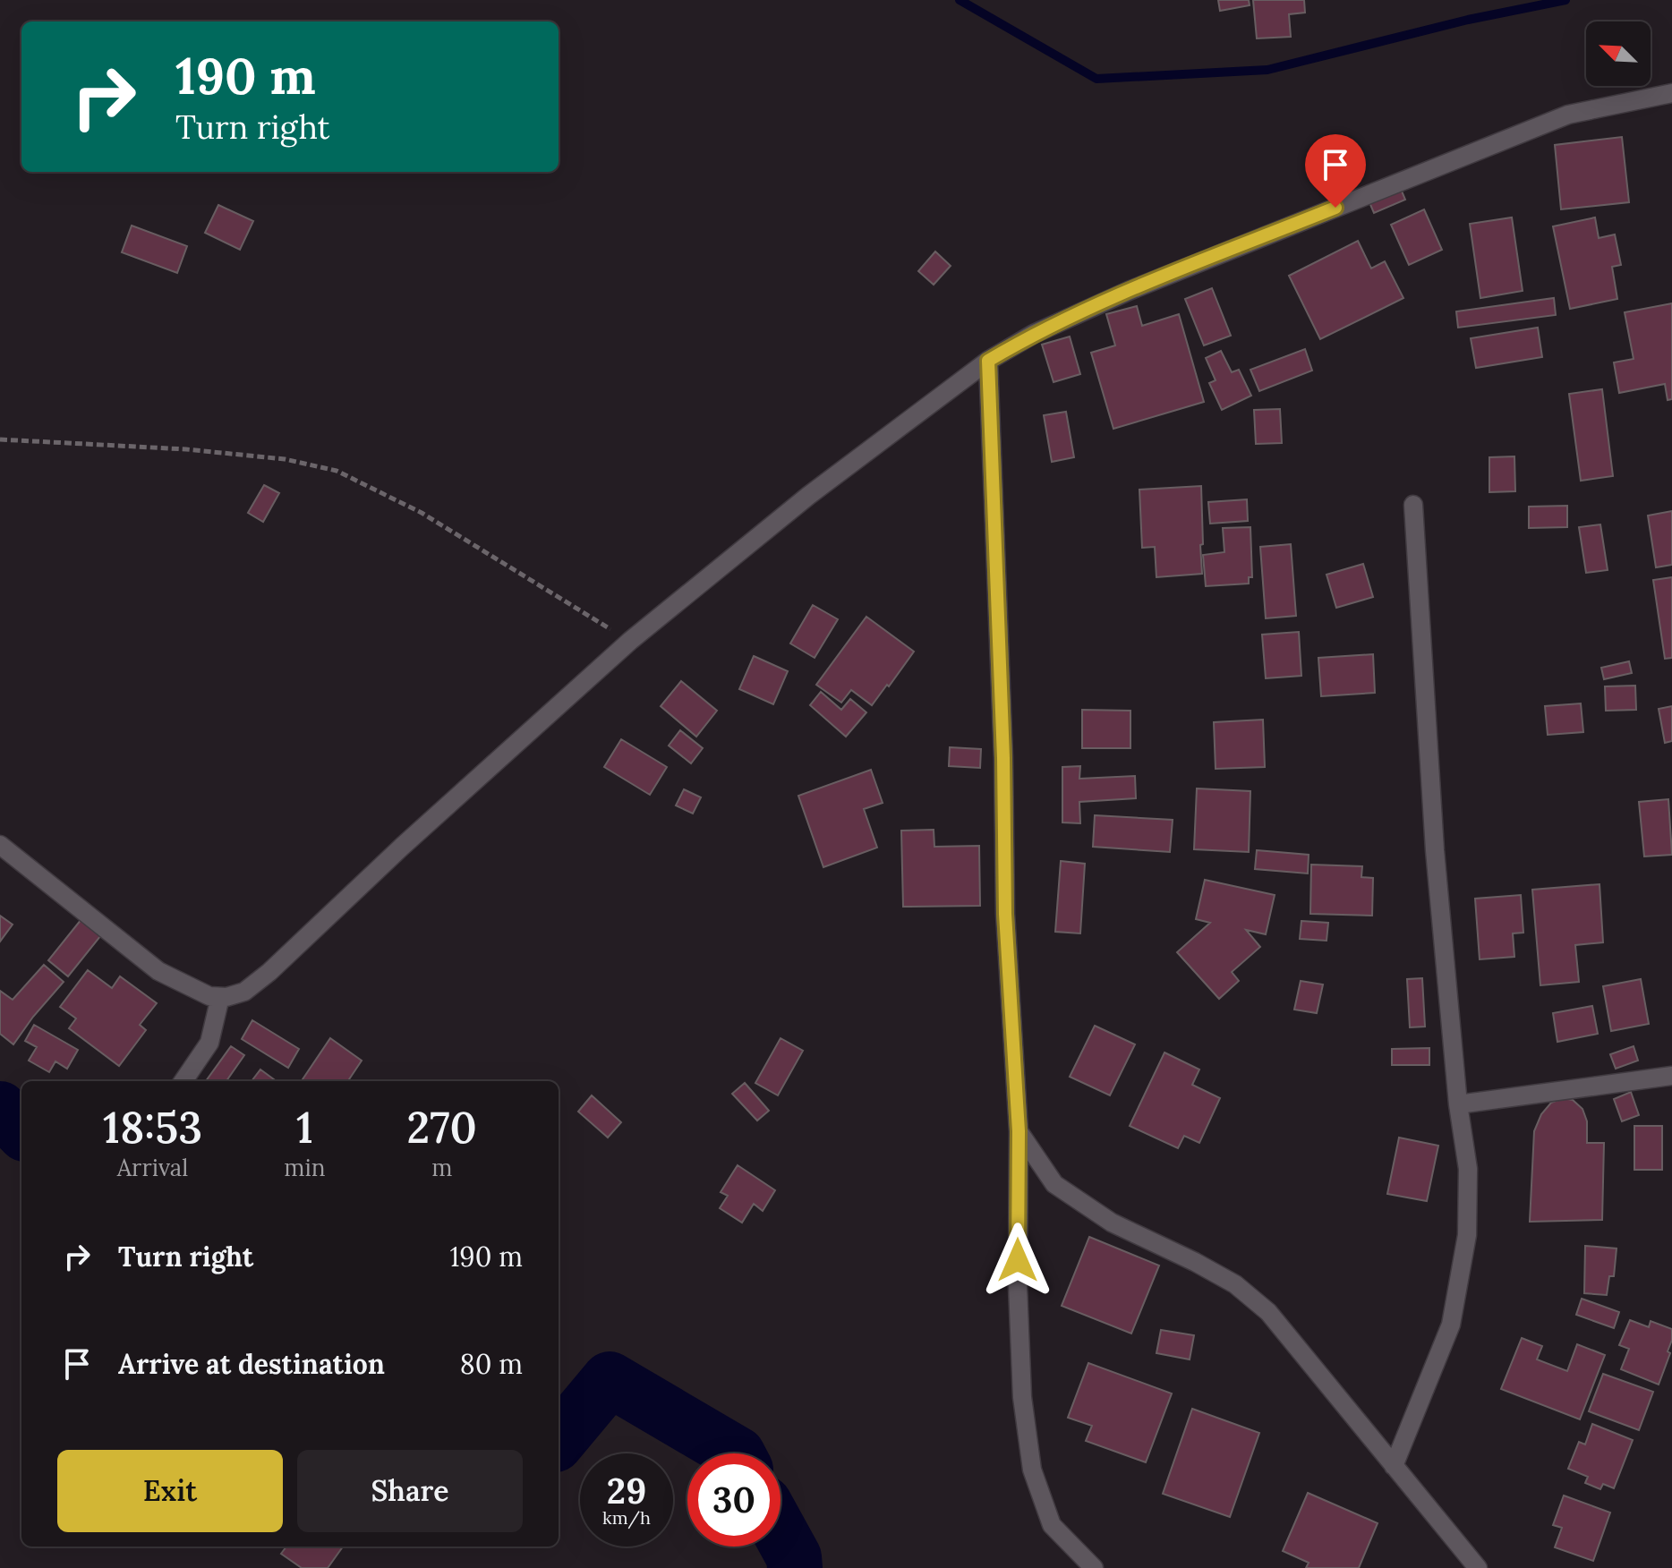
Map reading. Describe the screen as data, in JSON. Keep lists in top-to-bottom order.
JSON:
{
  "north": "top left",
  "page": {
    "turn": ["190 m", "Turn right"],
    "eta": [
      "18:53",
      "Arrival",
      "1",
      "min",
      "270",
      "m"
    ],
    "list": [
      {
        "name": "Turn right",
        "value": "190 m"
      },
      {
        "name": "Arrive at destination",
        "value": "80 m"
      }
    ],
    "buttons": ["Exit", "Share"],
    "speed": "29 km/h",
    "limit": "30"
  }
}
